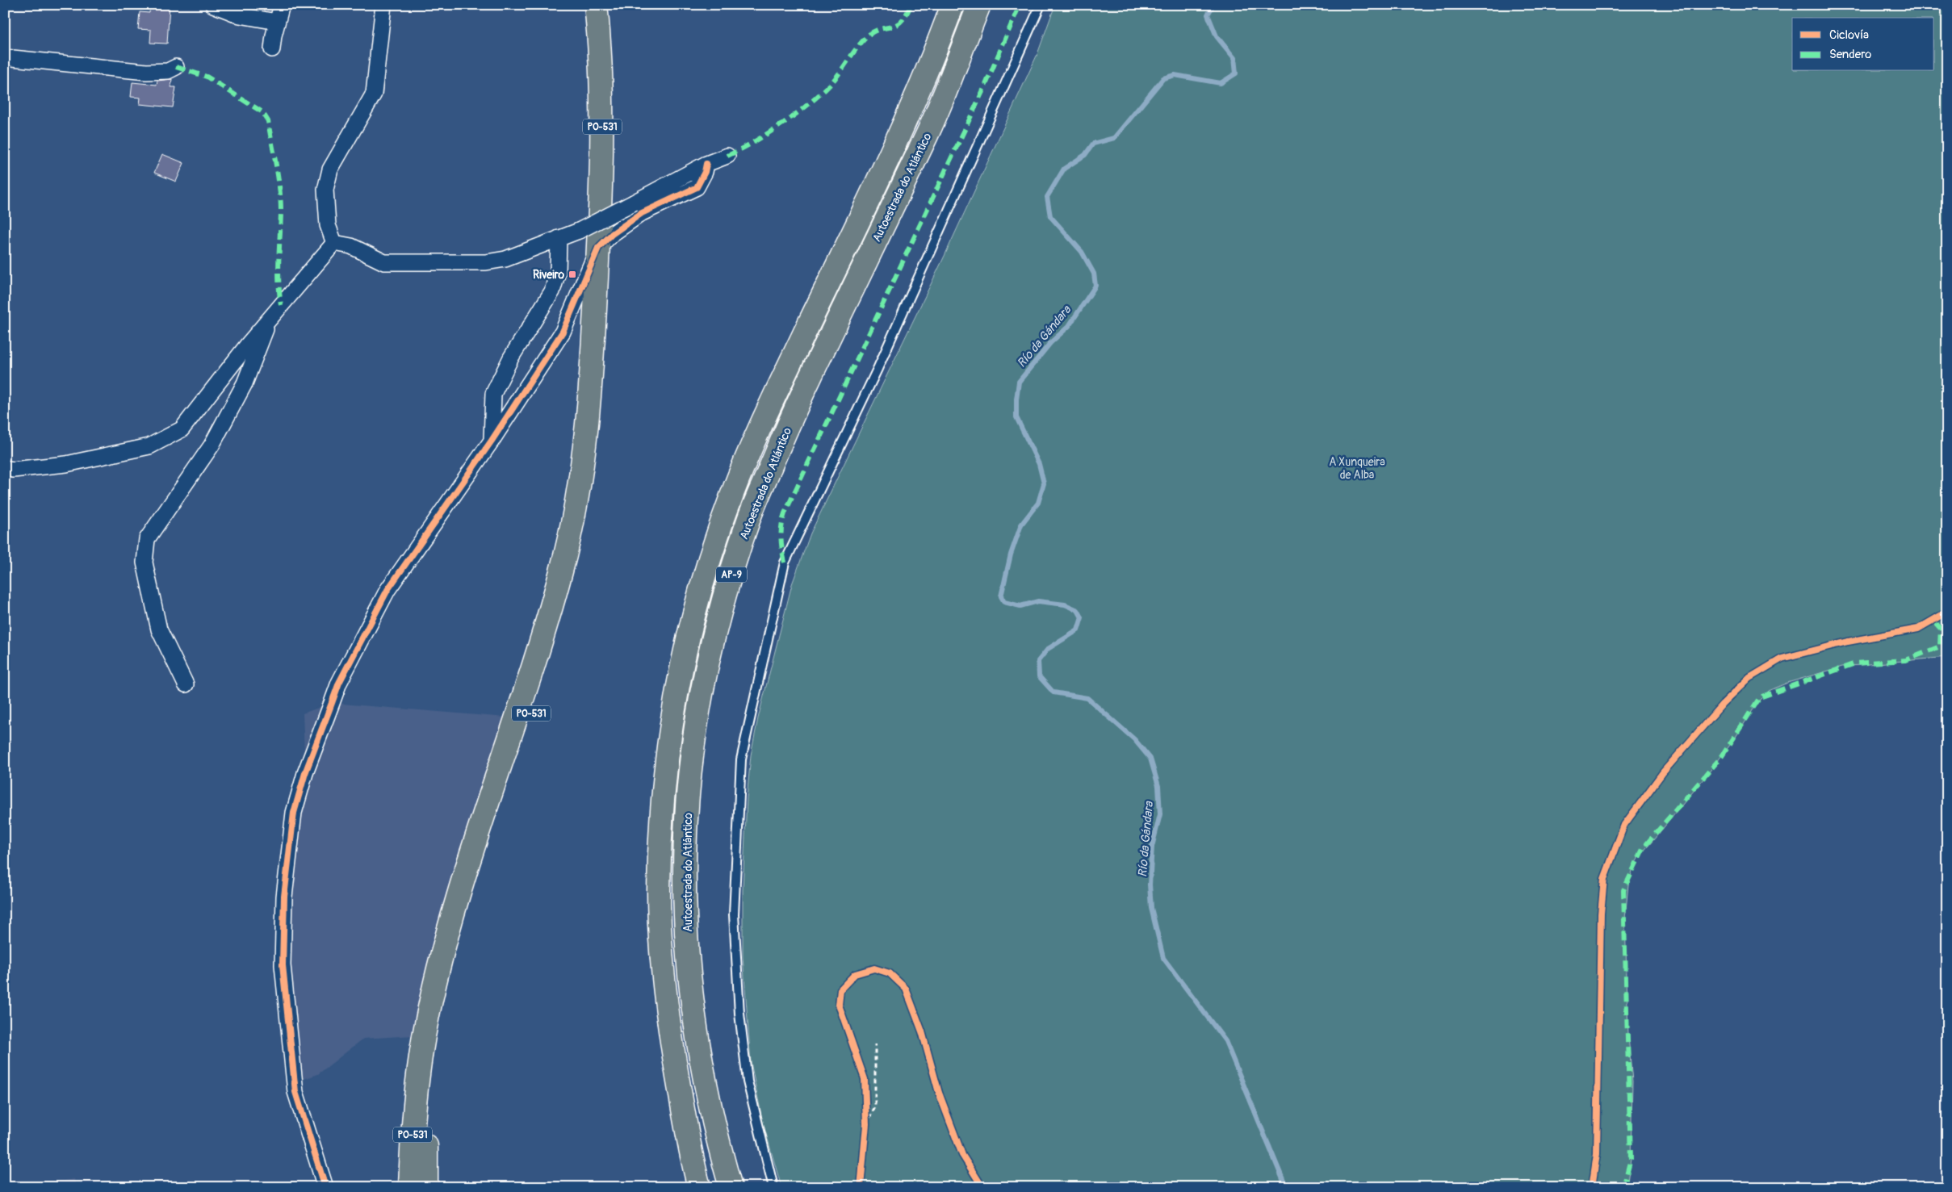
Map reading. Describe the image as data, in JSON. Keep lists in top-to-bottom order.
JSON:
{
  "streets": {
    "main road": ["PO-531", "Autoestrada do Atlántico", "AP-9"]
  },
  "water": ["Río da Gándara"],
  "parks": ["A Xunqueira de Alba"],
  "places": {
    "transit": ["Riveiro"]
  },
  "legend": ["Ciclovía", "Sendero"]
}
